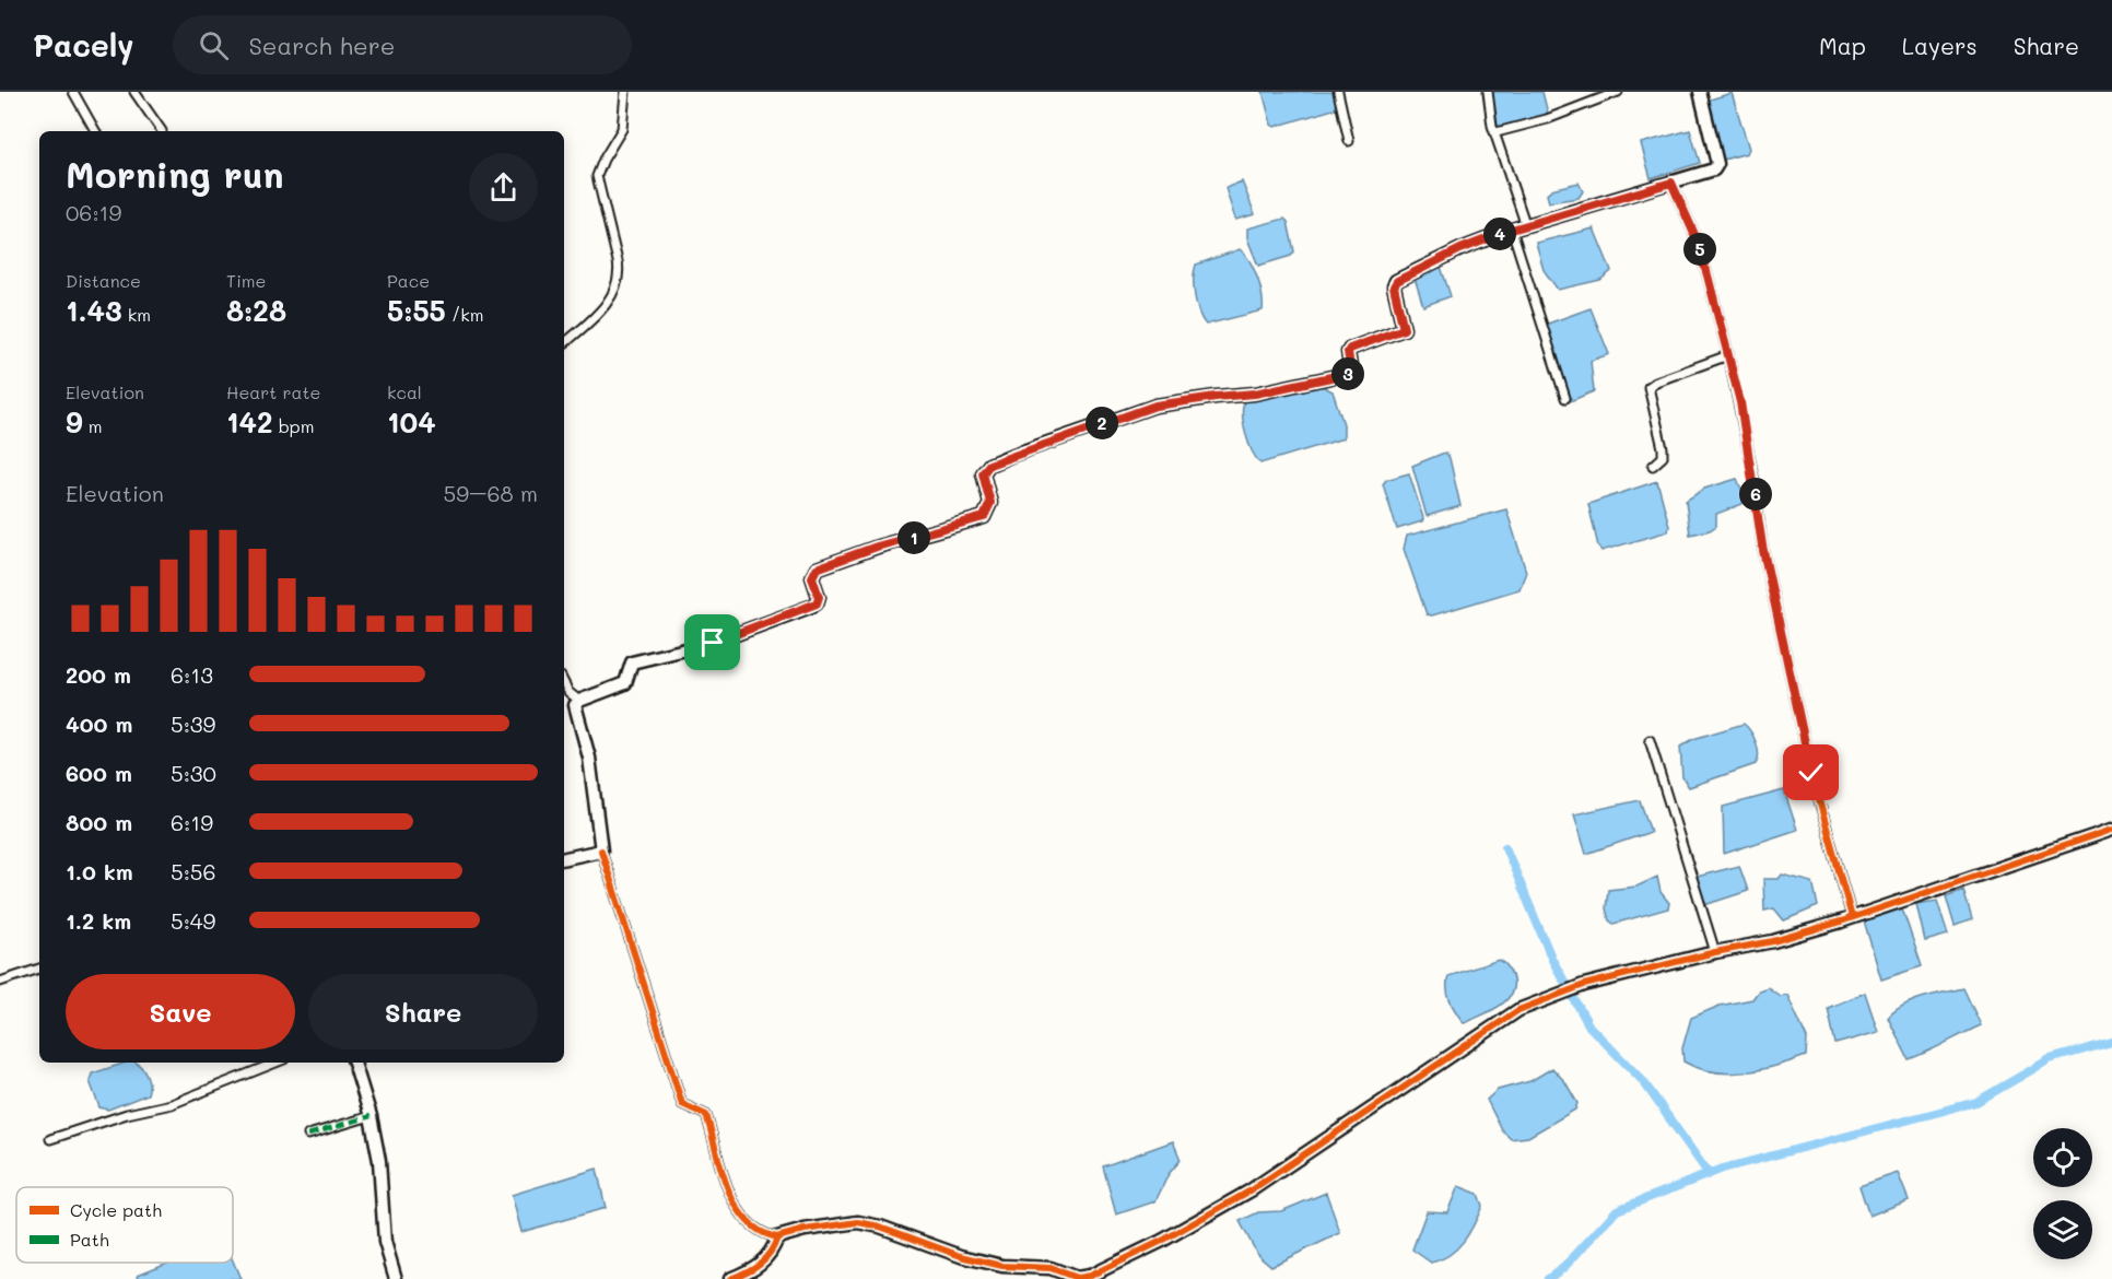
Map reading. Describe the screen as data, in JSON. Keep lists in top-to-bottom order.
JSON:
{
  "legend": ["Cycle path", "Path"],
  "page": {
    "header": "Pacely",
    "search": "Search here",
    "nav": ["Map", "Layers", "Share"],
    "heading": ["Morning run", "06:19"],
    "pins": [
      "4",
      "5",
      "3",
      "2",
      "6",
      "1"
    ],
    "stats": [
      ["Distance", "1.43 km"],
      ["Time", "8:28"],
      ["Pace", "5:55 /km"],
      ["Elevation", "9 m"],
      ["Heart rate", "142 bpm"],
      ["kcal", "104"]
    ],
    "chart": ["Elevation", "59–68 m"],
    "list": [
      {
        "name": "200 m",
        "note": "6:13"
      },
      {
        "name": "400 m",
        "note": "5:39"
      },
      {
        "name": "600 m",
        "note": "5:30"
      },
      {
        "name": "800 m",
        "note": "6:19"
      },
      {
        "name": "1.0 km",
        "note": "5:56"
      },
      {
        "name": "1.2 km",
        "note": "5:49"
      }
    ],
    "buttons": ["Save", "Share"]
  }
}
